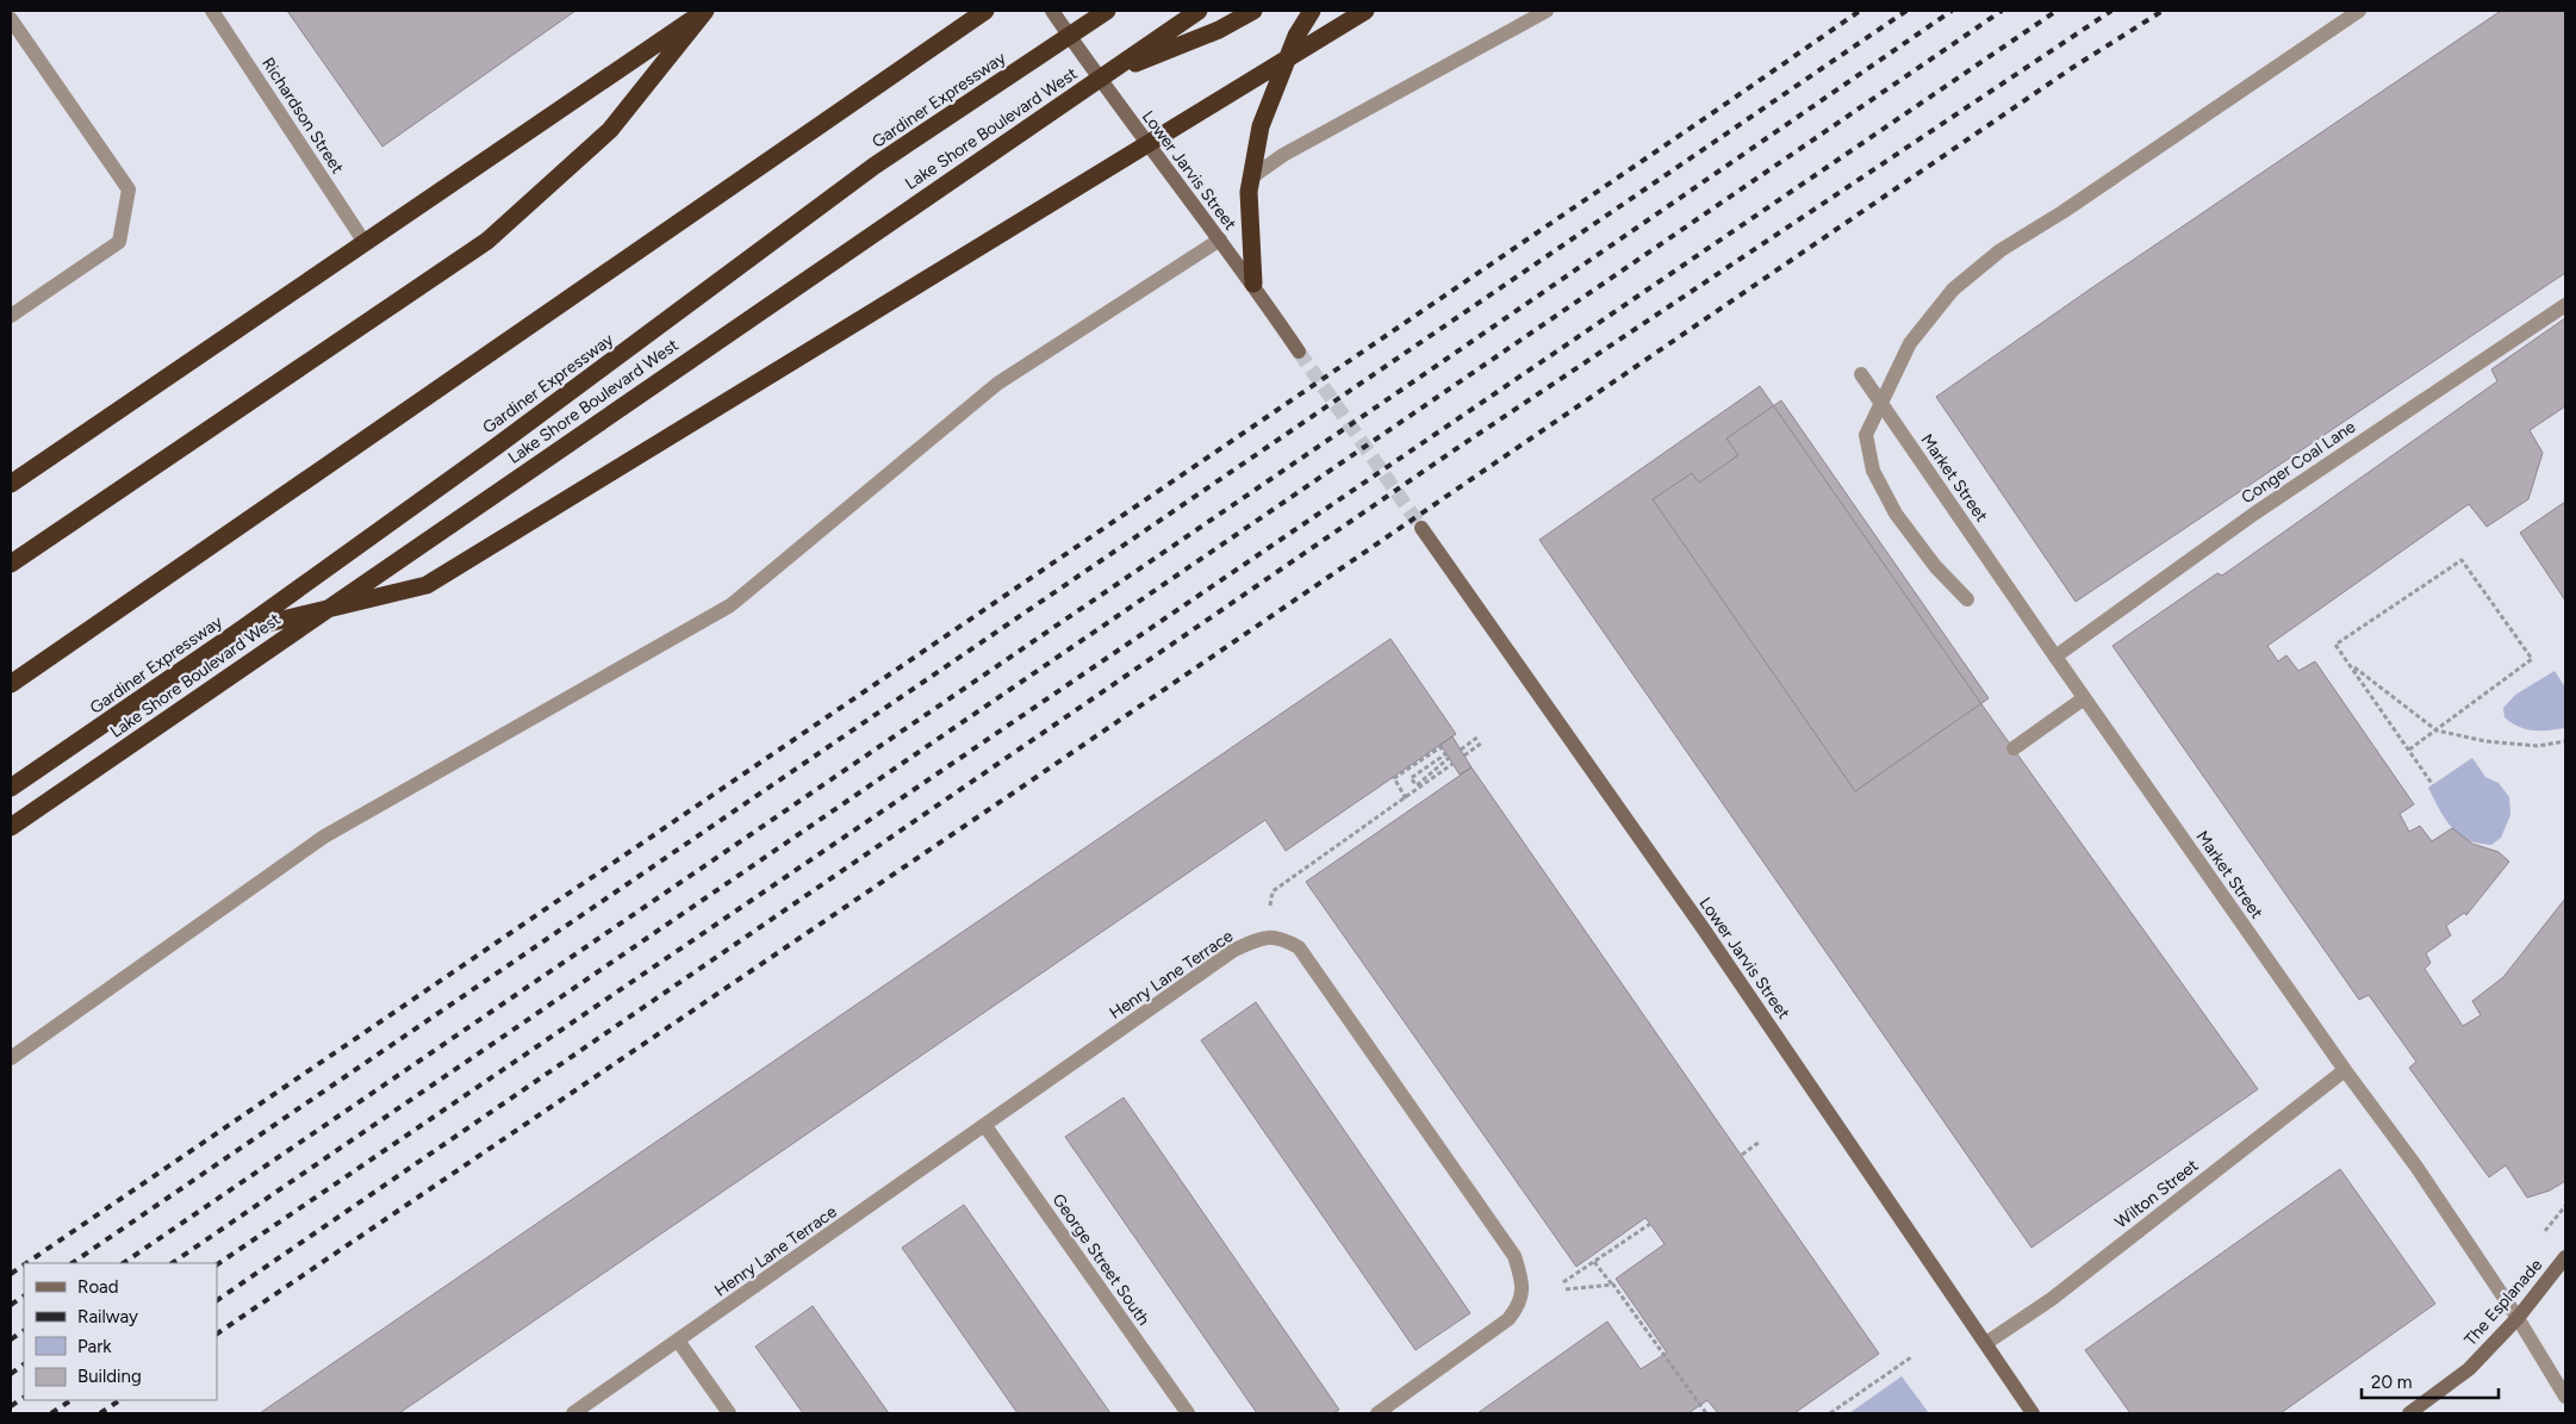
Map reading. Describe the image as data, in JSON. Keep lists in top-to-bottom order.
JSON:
{
  "streets": {
    "highway": ["Gardiner Expressway", "Lake Shore Boulevard West"],
    "main road": ["Lower Jarvis Street", "The Esplanade"],
    "street": [
      "Richardson Street",
      "Conger Coal Lane",
      "Market Street",
      "Henry Lane Terrace",
      "Wilton Street",
      "George Street South"
    ]
  },
  "crossings": [
    ["Lake Shore Boulevard West", "Lower Jarvis Street"],
    ["Lower Jarvis Street", "Wilton Street"],
    ["Conger Coal Lane", "Market Street"],
    ["Market Street", "Wilton Street"],
    ["Market Street", "The Esplanade"],
    ["Henry Lane Terrace", "George Street South"]
  ],
  "legend": [
    "Road",
    "Railway",
    "Park",
    "Building"
  ],
  "scale_bar": "20 m"
}
